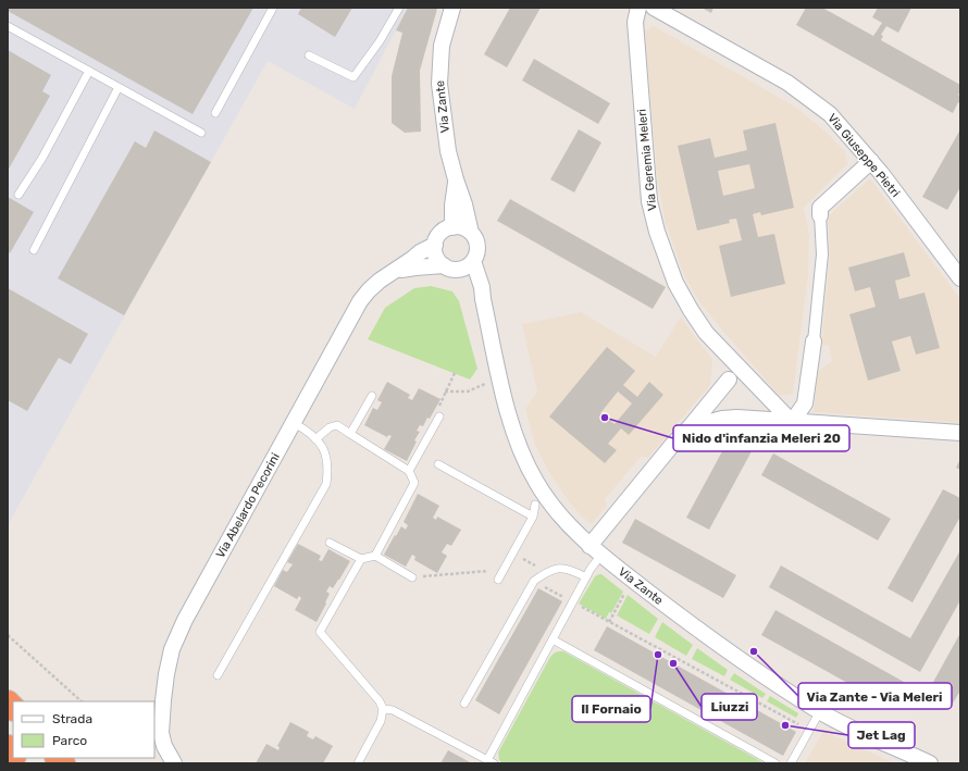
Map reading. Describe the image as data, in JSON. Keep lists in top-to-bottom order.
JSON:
{
  "streets": {
    "street": [
      "Via Zante",
      "Via Giuseppe Pietri",
      "Via Geremia Meleri",
      "Via Abelardo Pecorini"
    ]
  },
  "crossings": [
    ["Via Zante", "Via Abelardo Pecorini"]
  ],
  "places": [
    "Nido d'infanzia Meleri 20",
    "Via Zante - Via Meleri",
    "Il Fornaio",
    "Liuzzi",
    "Jet Lag"
  ],
  "legend": ["Strada", "Parco"]
}
